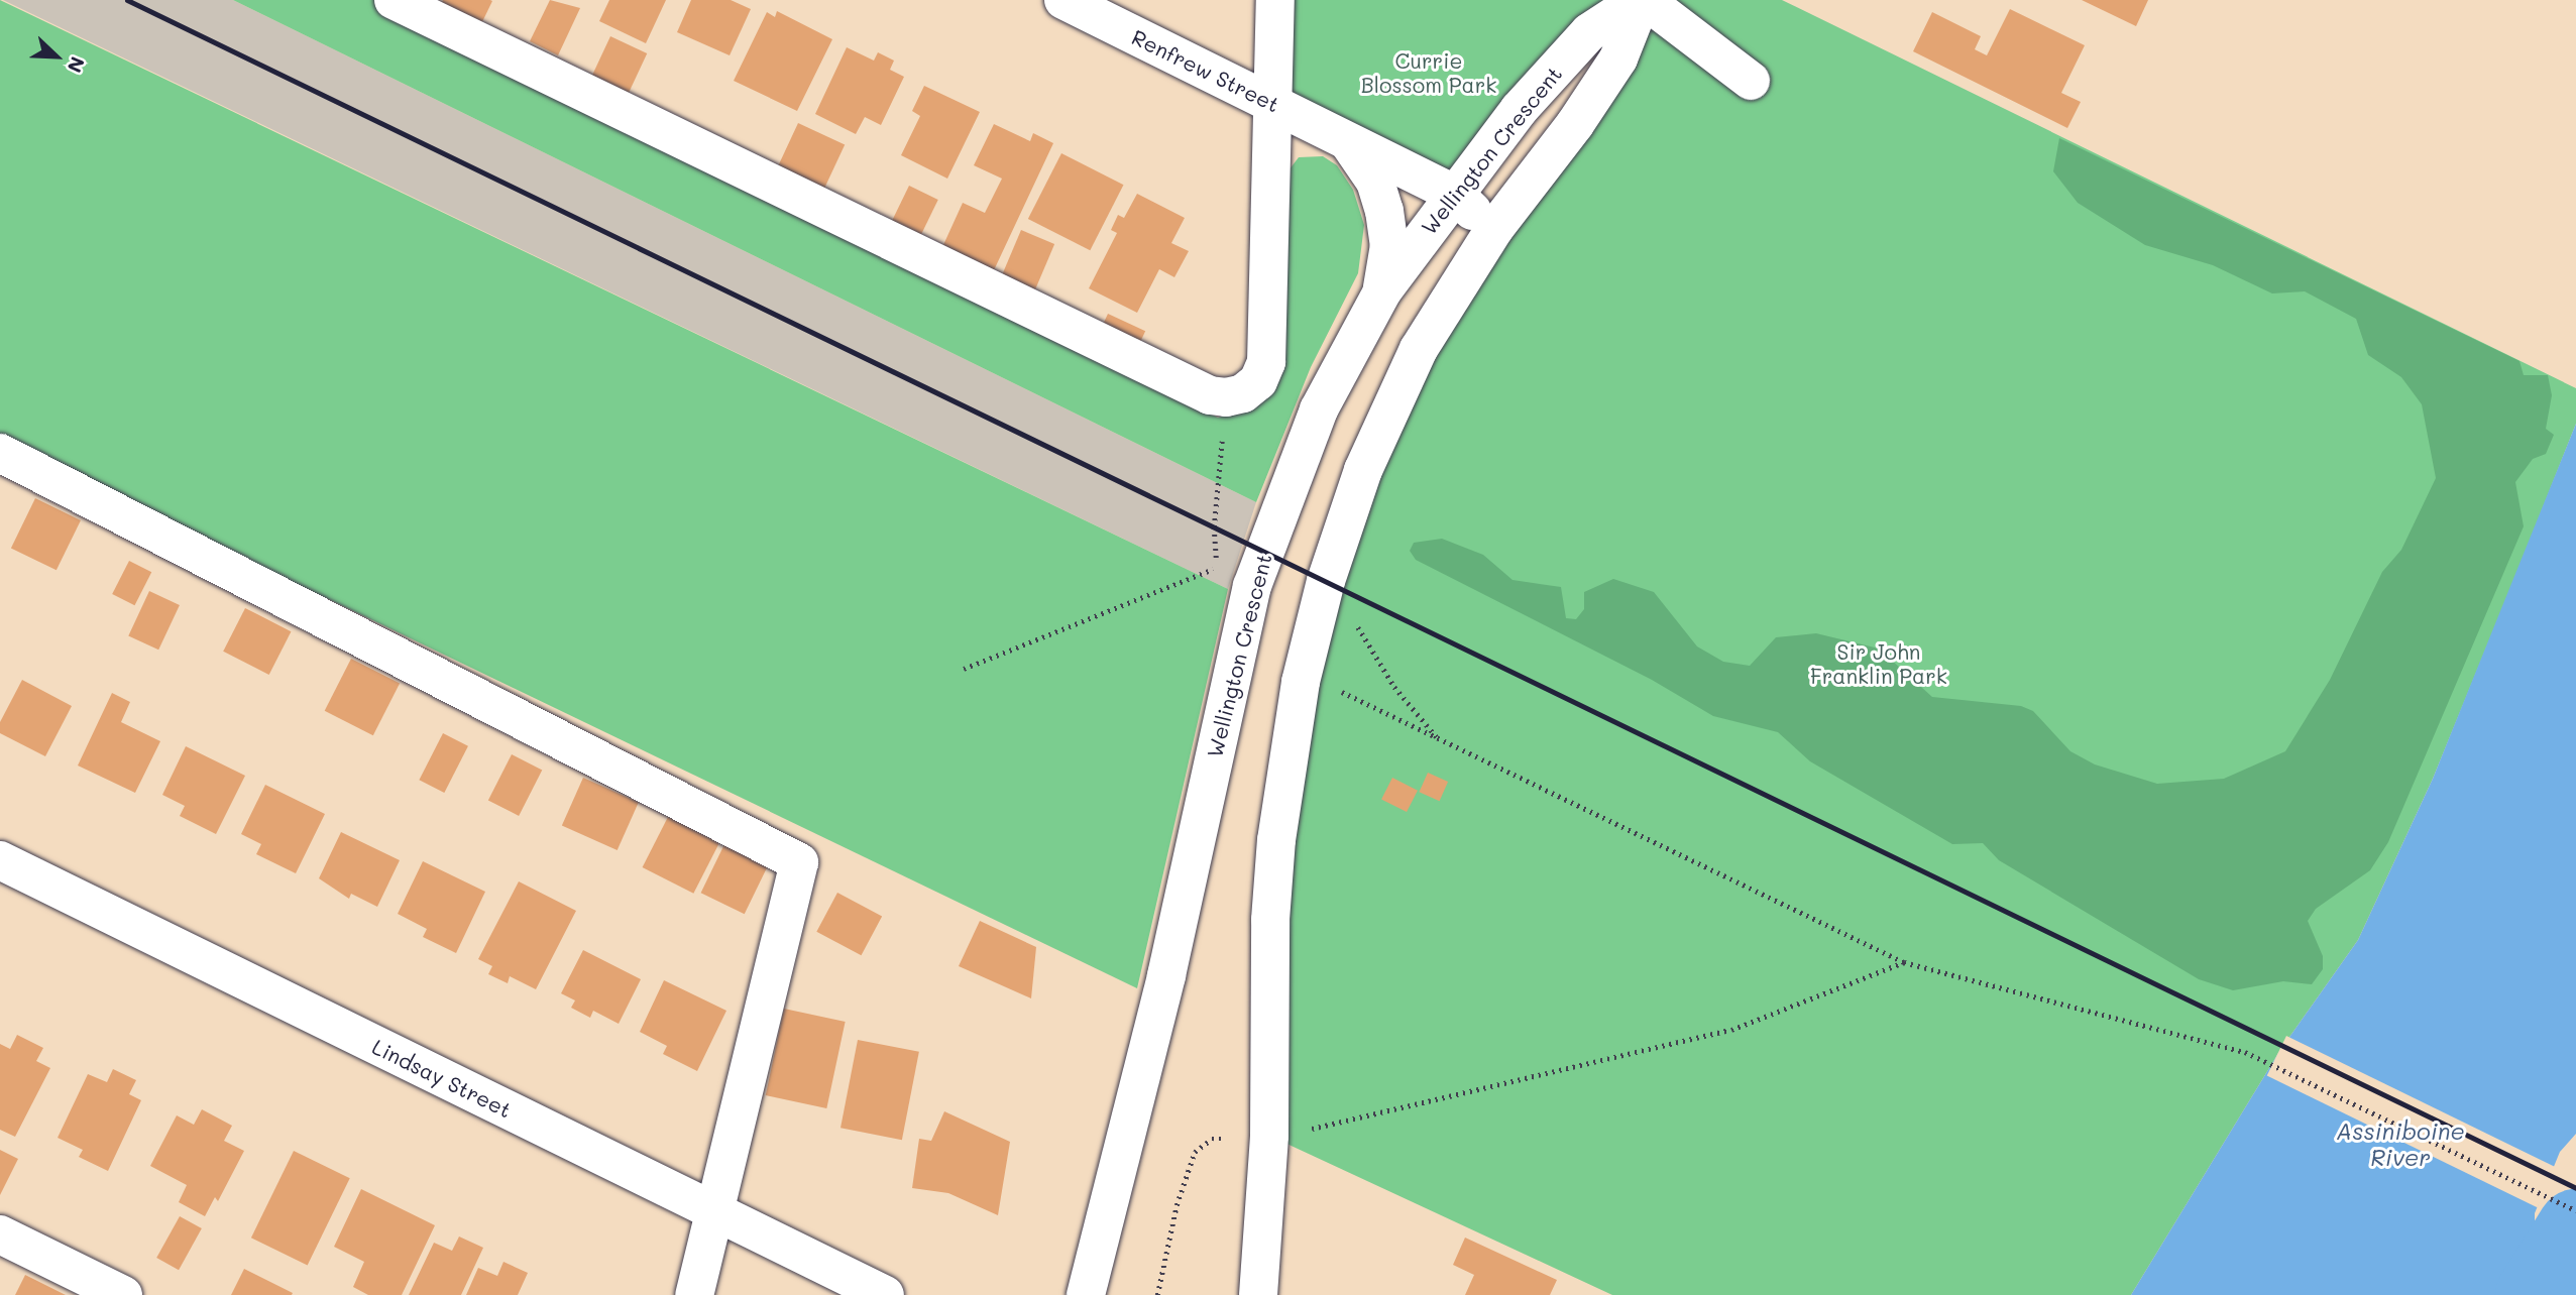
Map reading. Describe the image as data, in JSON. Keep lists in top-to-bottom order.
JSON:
{
  "streets": {
    "street": ["Renfrew Street", "Wellington Crescent", "Lindsay Street"]
  },
  "crossings": [
    ["Renfrew Street", "Wellington Crescent"]
  ],
  "water": ["Assiniboine River"],
  "parks": ["Currie Blossom Park", "Sir John Franklin Park"],
  "north": "bottom right"
}
